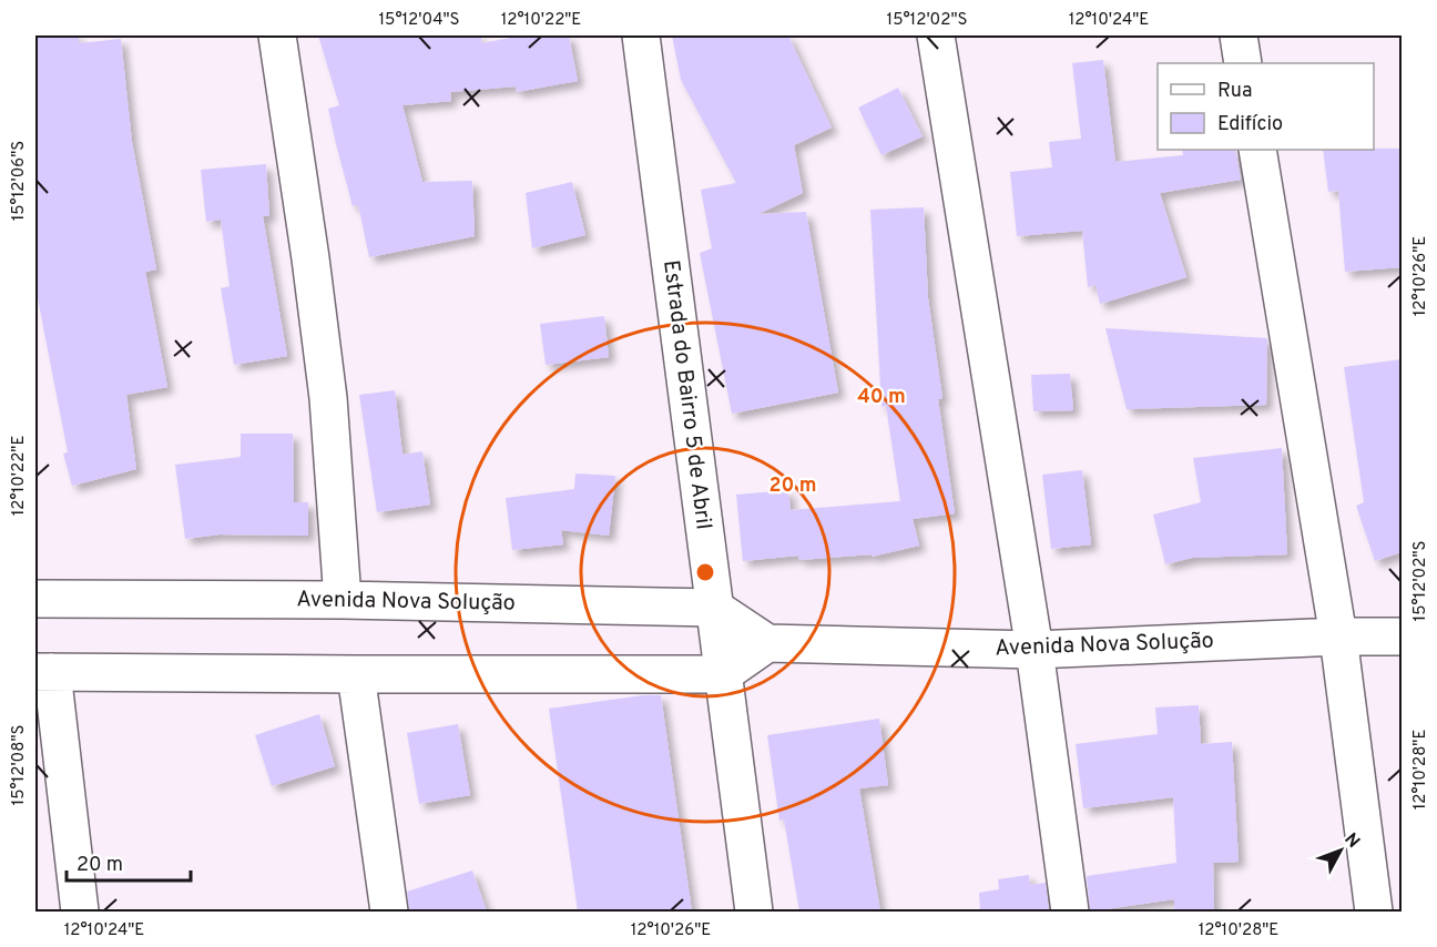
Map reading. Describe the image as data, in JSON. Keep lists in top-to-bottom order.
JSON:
{
  "streets": {
    "street": ["Estrada do Bairro 5 de Abril", "Avenida Nova Solução"]
  },
  "crossings": [
    ["Estrada do Bairro 5 de Abril", "Avenida Nova Solução"]
  ],
  "legend": ["Rua", "Edifício"],
  "scale_bar": "20 m",
  "north": "top right",
  "coordinates": [
    "15°12'04\"S",
    "12°10'22\"E",
    "15°12'02\"S",
    "12°10'24\"E",
    "15°12'06\"S",
    "12°10'26\"E",
    "15°12'08\"S",
    "12°10'28\"E"
  ],
  "rings": ["40 m", "20 m"]
}
